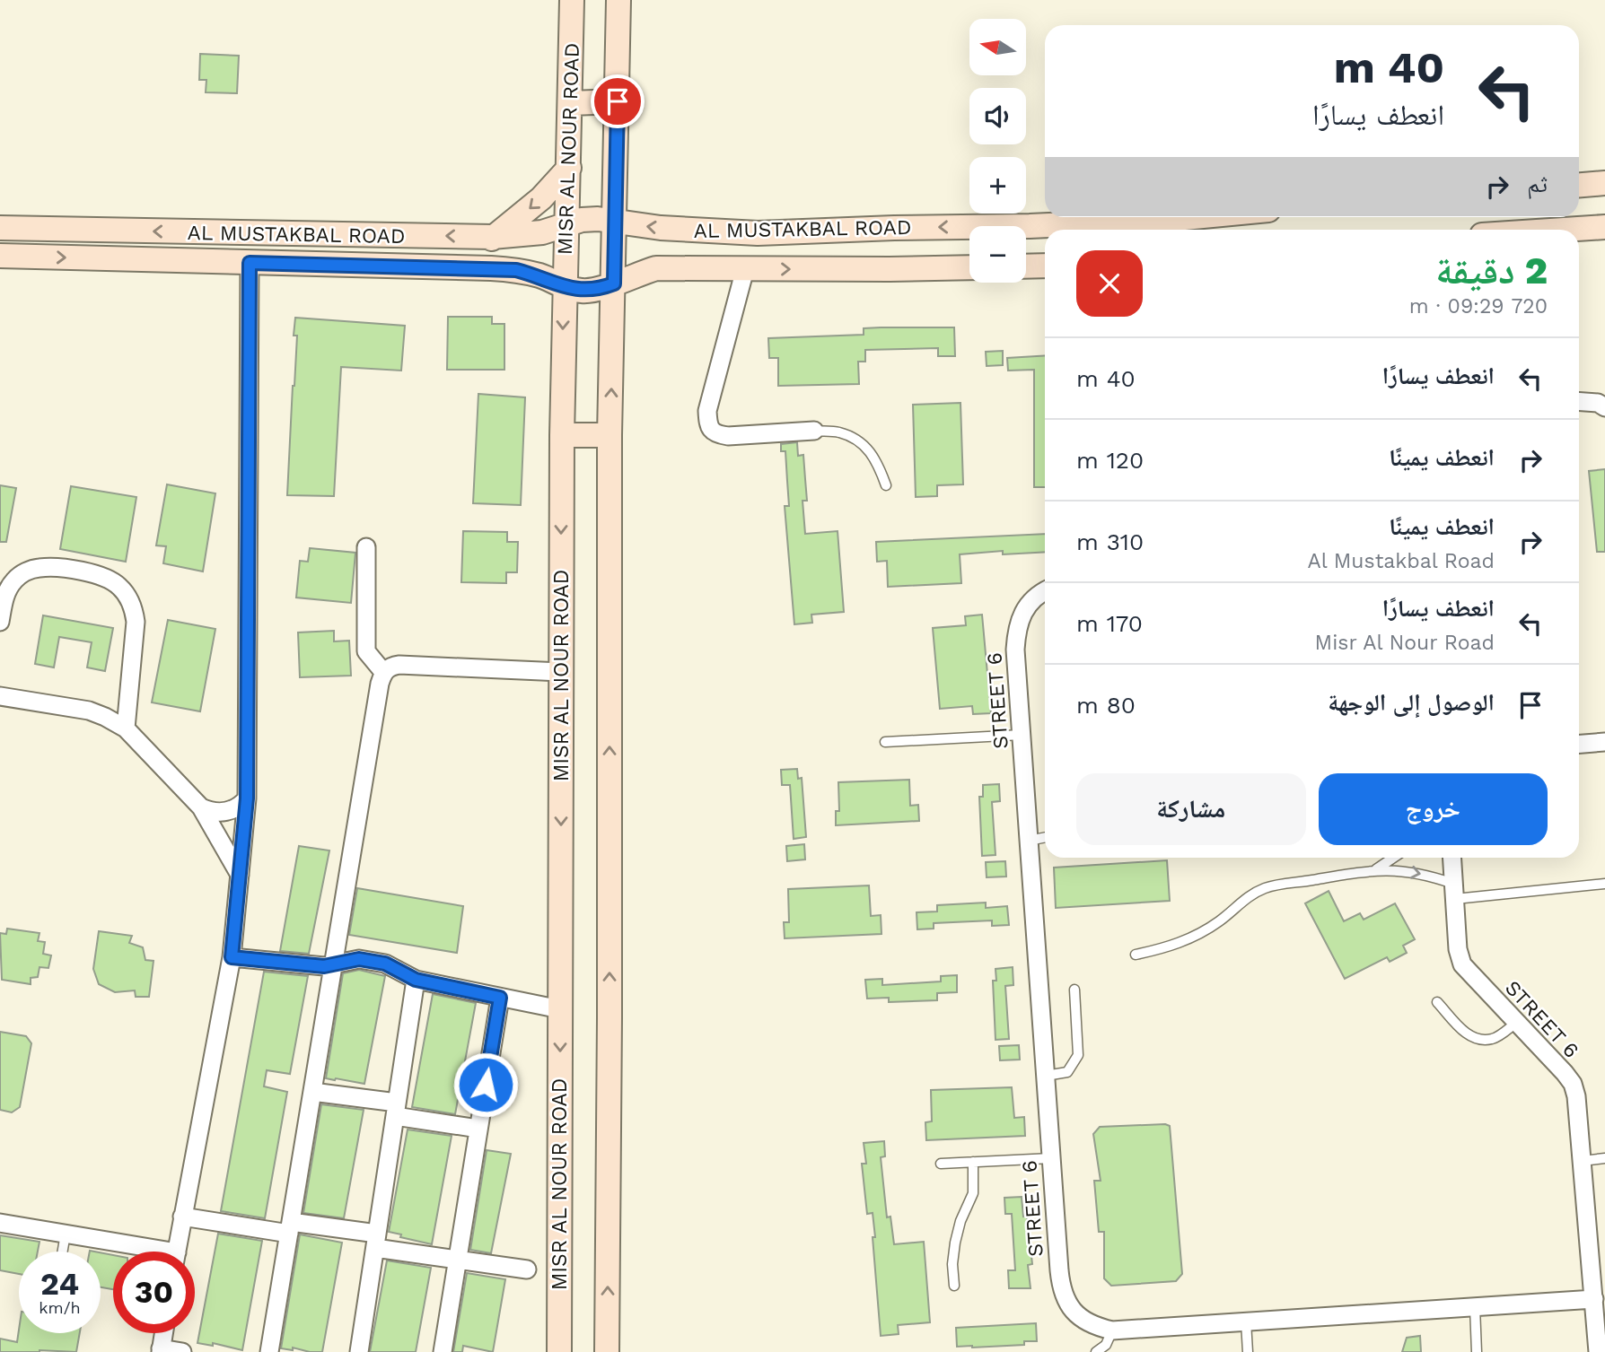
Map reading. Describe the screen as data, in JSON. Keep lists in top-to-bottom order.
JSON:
{
  "streets": {
    "street": ["MISR AL NOUR ROAD", "AL MUSTAKBAL ROAD", "STREET 6"]
  },
  "crossings": [
    ["MISR AL NOUR ROAD", "AL MUSTAKBAL ROAD"]
  ],
  "north": "left",
  "page": {
    "map_buttons": ["+", "−"],
    "turn": ["40 m", "انعطف يسارًا"],
    "then": "ثم",
    "heading": ["2 دقيقة", "720 m · 09:29"],
    "list": [
      {
        "name": "انعطف يسارًا",
        "value": "40 m"
      },
      {
        "name": "انعطف يمينًا",
        "value": "120 m"
      },
      {
        "name": "انعطف يمينًا",
        "note": "Al Mustakbal Road",
        "value": "310 m"
      },
      {
        "name": "انعطف يسارًا",
        "note": "Misr Al Nour Road",
        "value": "170 m"
      },
      {
        "name": "الوصول إلى الوجهة",
        "value": "80 m"
      }
    ],
    "buttons": ["خروج", "مشاركة"],
    "speed": "24 km/h",
    "limit": "30"
  }
}
